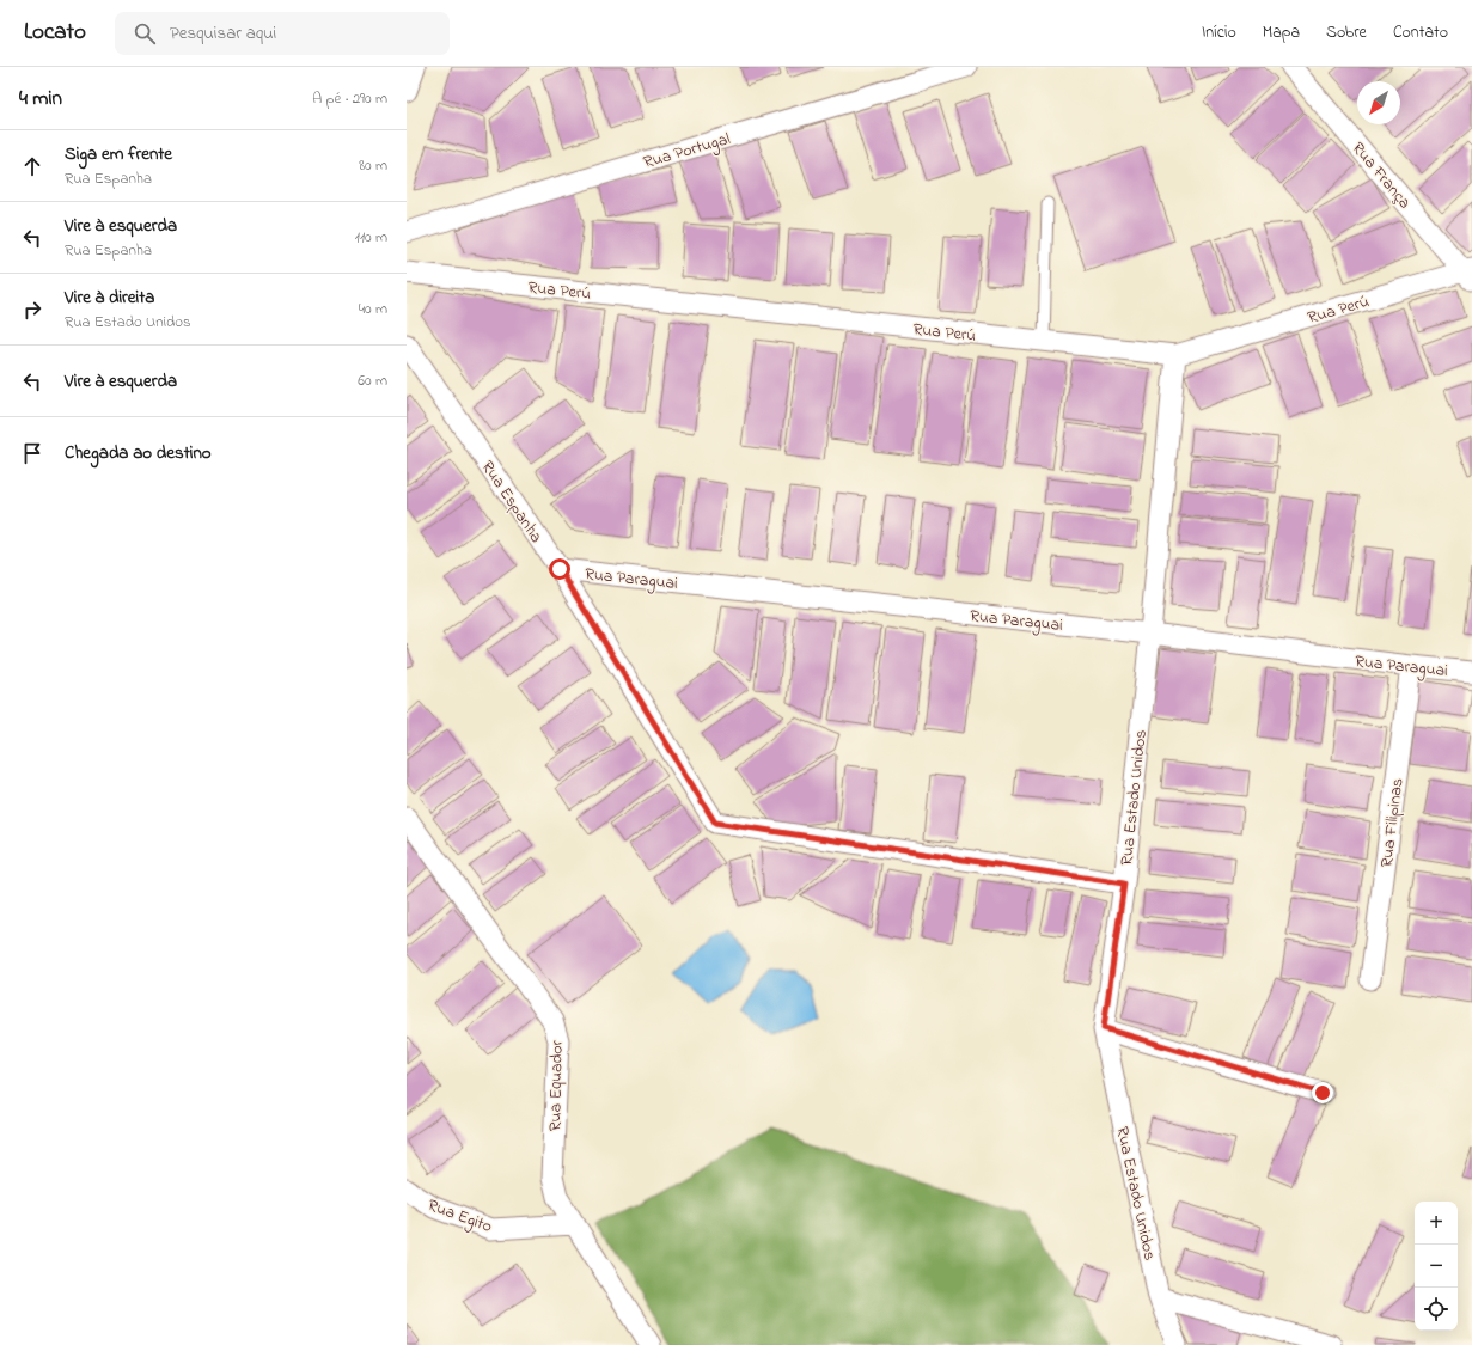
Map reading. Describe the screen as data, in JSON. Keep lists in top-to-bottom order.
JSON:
{
  "streets": {
    "street": [
      "Rua Portugal",
      "Rua França",
      "Rua Perú",
      "Rua Espanha",
      "Rua Paraguai",
      "Rua Estado Unidos",
      "Rua Filipinas",
      "Rua Equador",
      "Rua Egito"
    ]
  },
  "crossings": [
    ["Rua França", "Rua Perú"],
    ["Rua Perú", "Rua Estado Unidos"],
    ["Rua Espanha", "Rua Paraguai"],
    ["Rua Espanha", "Rua Estado Unidos"],
    ["Rua Paraguai", "Rua Estado Unidos"],
    ["Rua Paraguai", "Rua Filipinas"],
    ["Rua Equador", "Rua Egito"]
  ],
  "north": "bottom left",
  "page": {
    "header": "Locato",
    "search": "Pesquisar aqui",
    "nav": [
      "Início",
      "Mapa",
      "Sobre",
      "Contato"
    ],
    "heading": ["4 min", "A pé · 290 m"],
    "list": [
      ["Siga em frente", "Rua Espanha", "80 m"],
      ["Vire à esquerda", "Rua Espanha", "110 m"],
      ["Vire à direita", "Rua Estado Unidos", "40 m"],
      ["Vire à esquerda", "60 m"],
      "Chegada ao destino"
    ],
    "map_buttons": ["+", "−"]
  }
}
